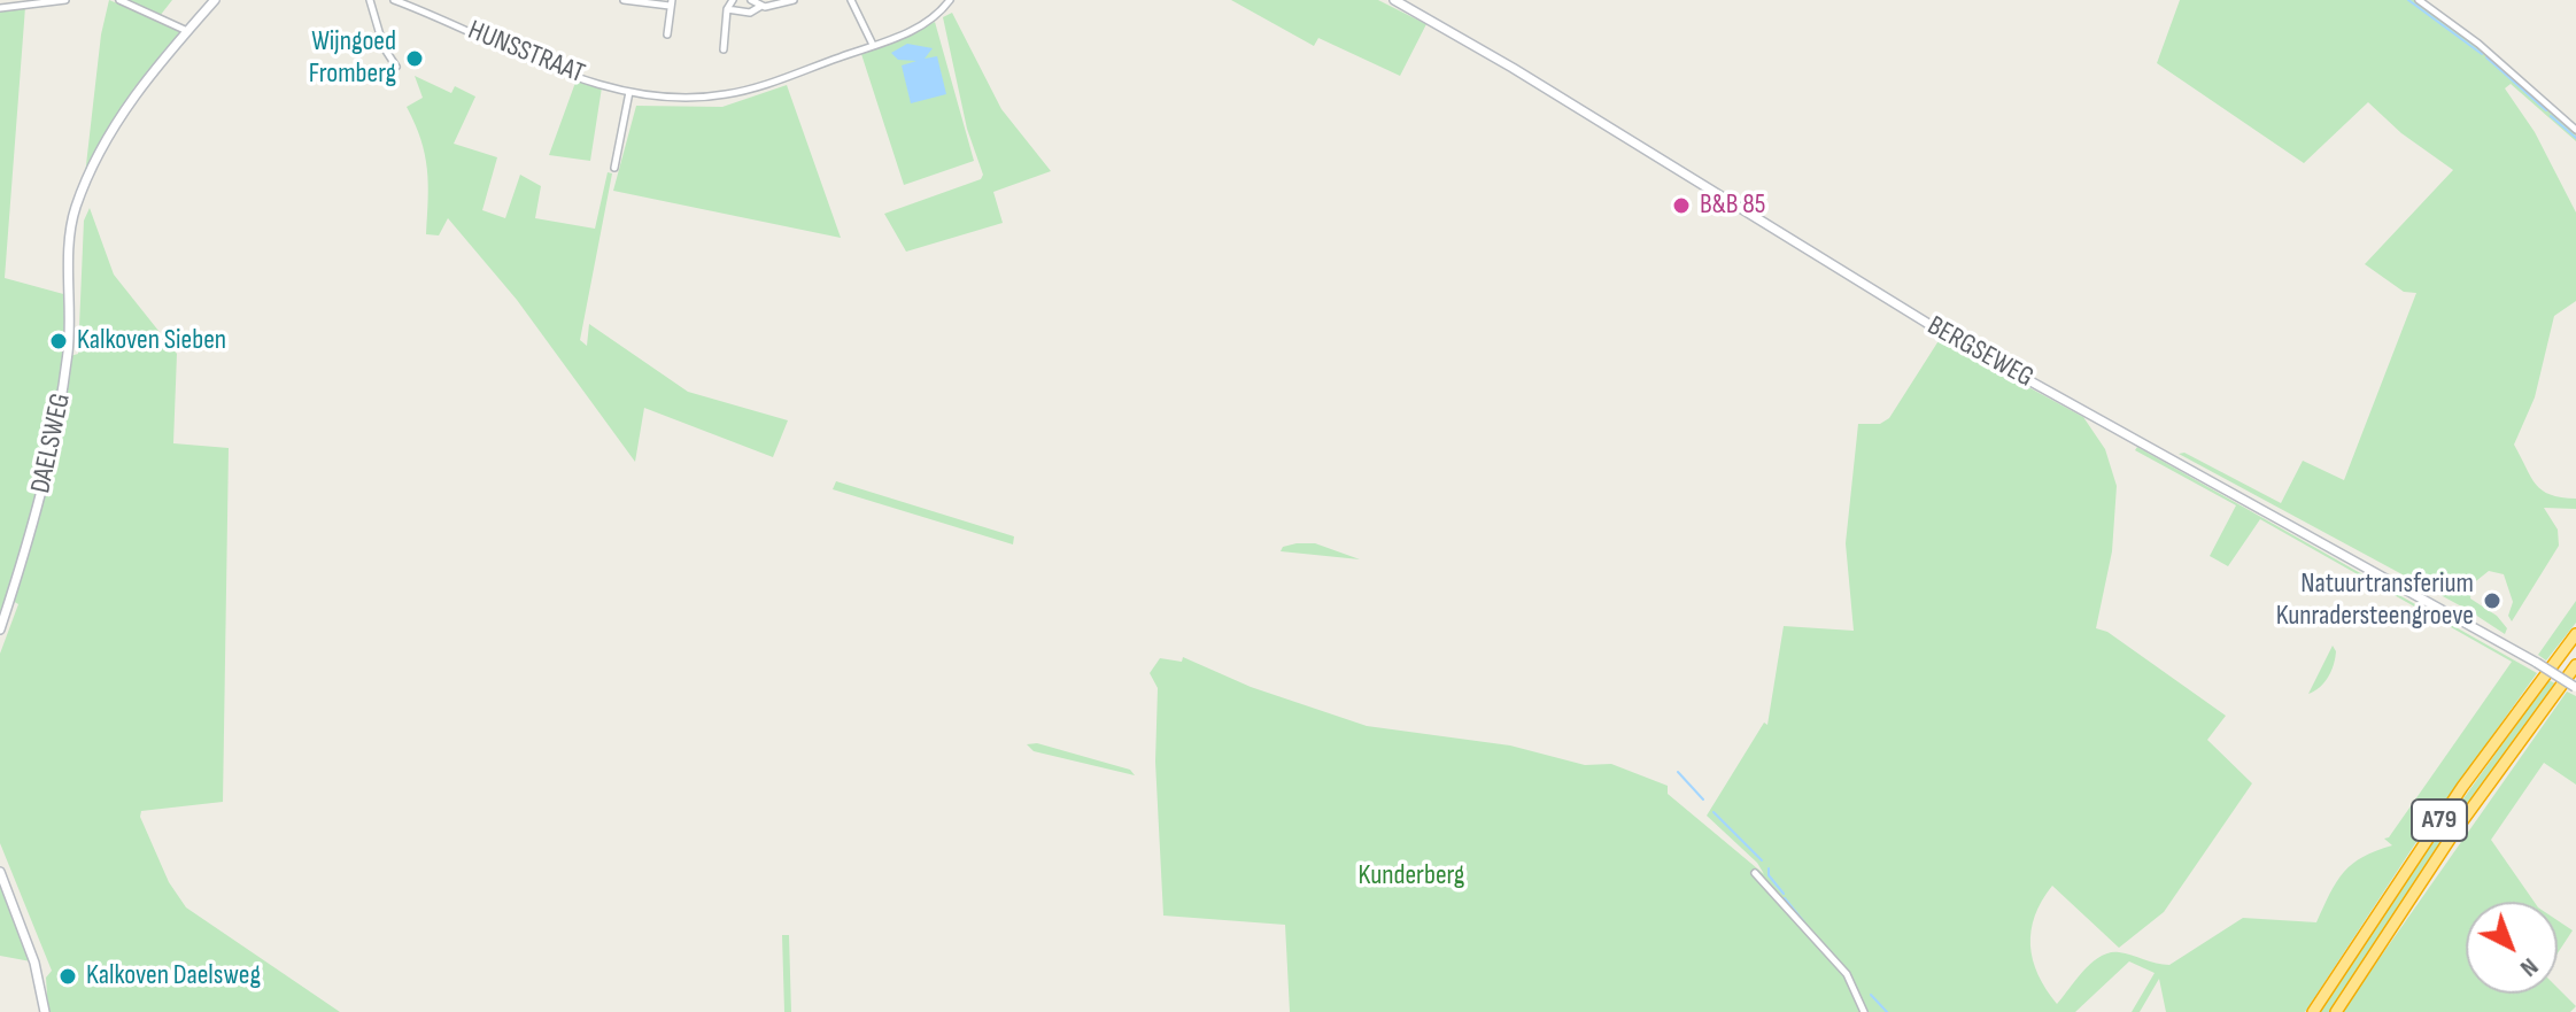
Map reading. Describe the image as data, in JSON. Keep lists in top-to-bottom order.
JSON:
{
  "streets": {
    "highway": ["A79"],
    "street": ["HUNSSTRAAT", "BERGSEWEG", "DAELSWEG"]
  },
  "parks": ["Kunderberg"],
  "places": [
    "Wijngoed Fromberg",
    "B&B 85",
    "Kalkoven Sieben",
    "Natuurtransferium Kunradersteengroeve",
    "Kalkoven Daelsweg"
  ],
  "north": "bottom right"
}
